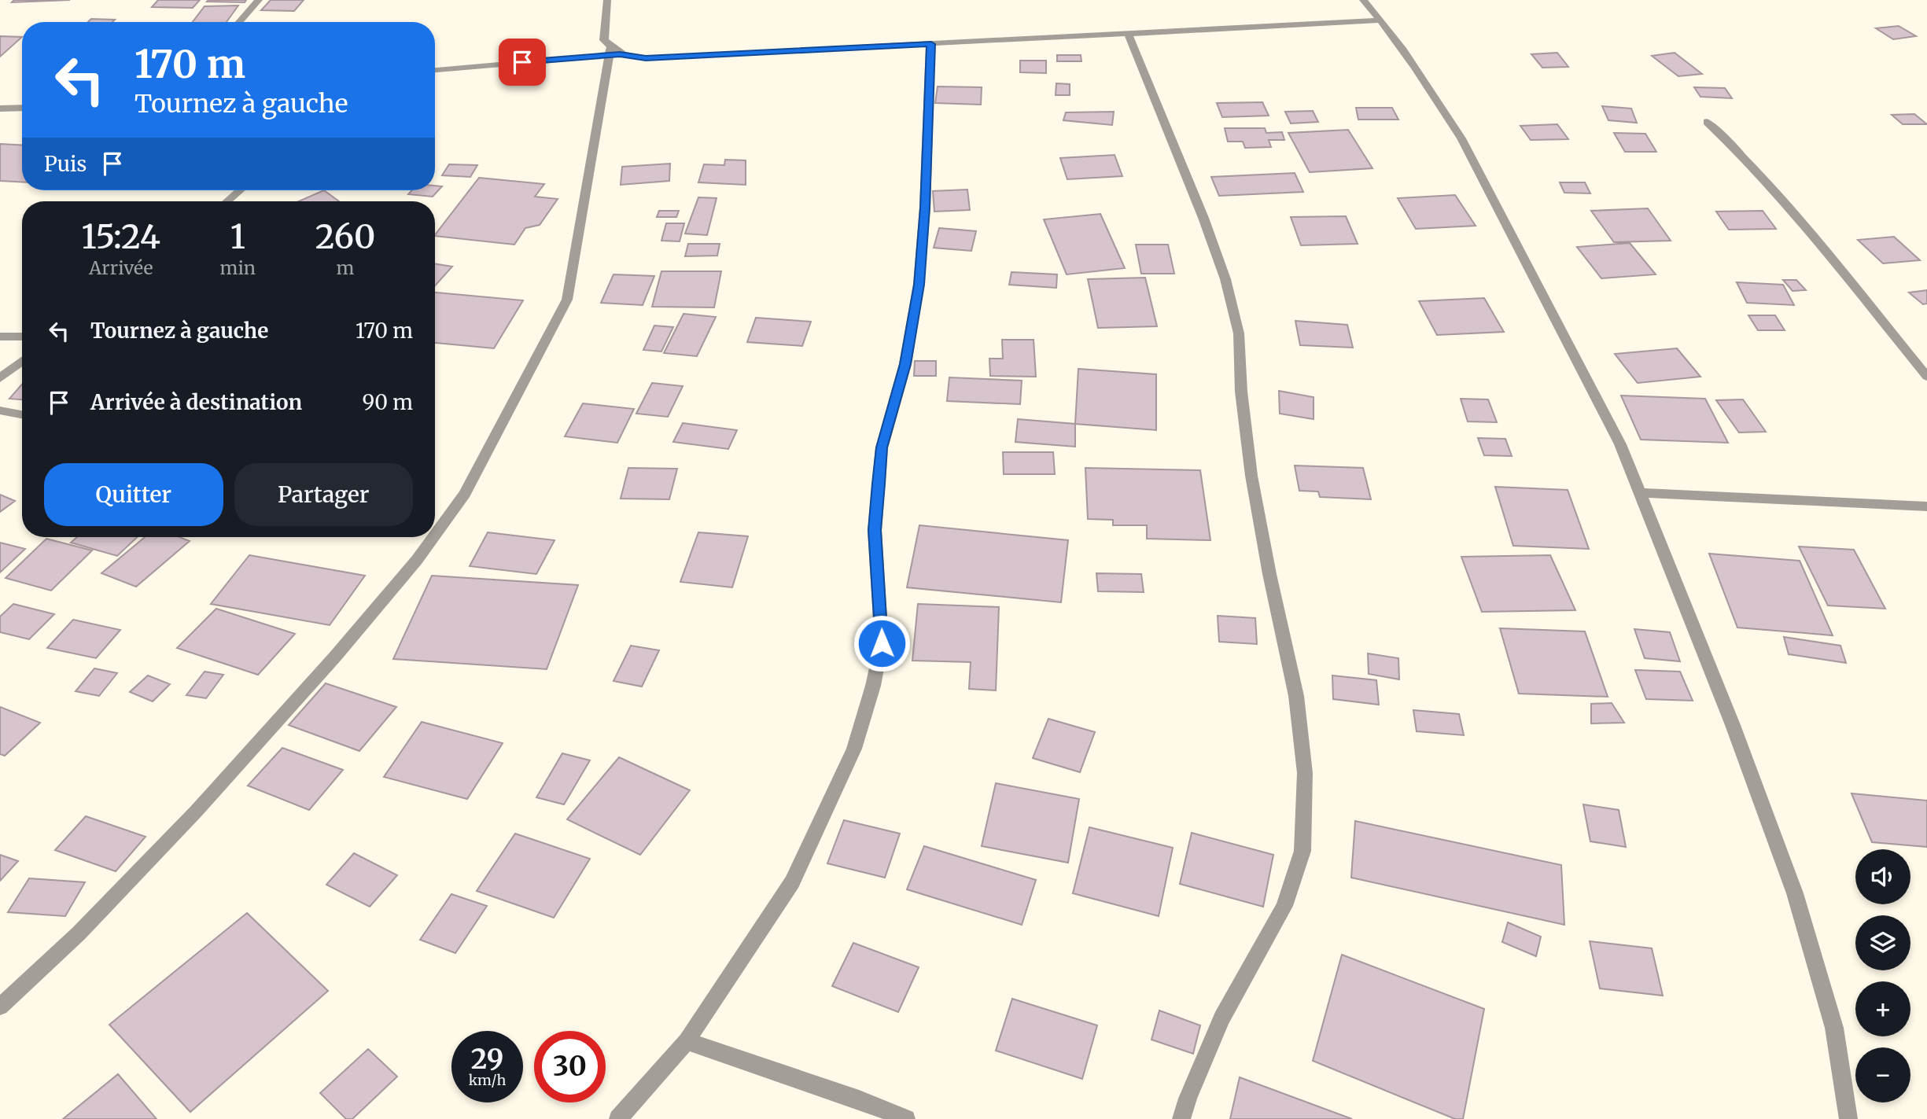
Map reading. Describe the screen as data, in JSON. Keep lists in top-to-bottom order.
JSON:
{
  "page": {
    "turn": ["170 m", "Tournez à gauche"],
    "then": "Puis",
    "eta": [
      "15:24",
      "Arrivée",
      "1",
      "min",
      "260",
      "m"
    ],
    "list": [
      {
        "name": "Tournez à gauche",
        "value": "170 m"
      },
      {
        "name": "Arrivée à destination",
        "value": "90 m"
      }
    ],
    "buttons": ["Quitter", "Partager"],
    "map_buttons": ["+", "−"],
    "speed": "29 km/h",
    "limit": "30"
  }
}
